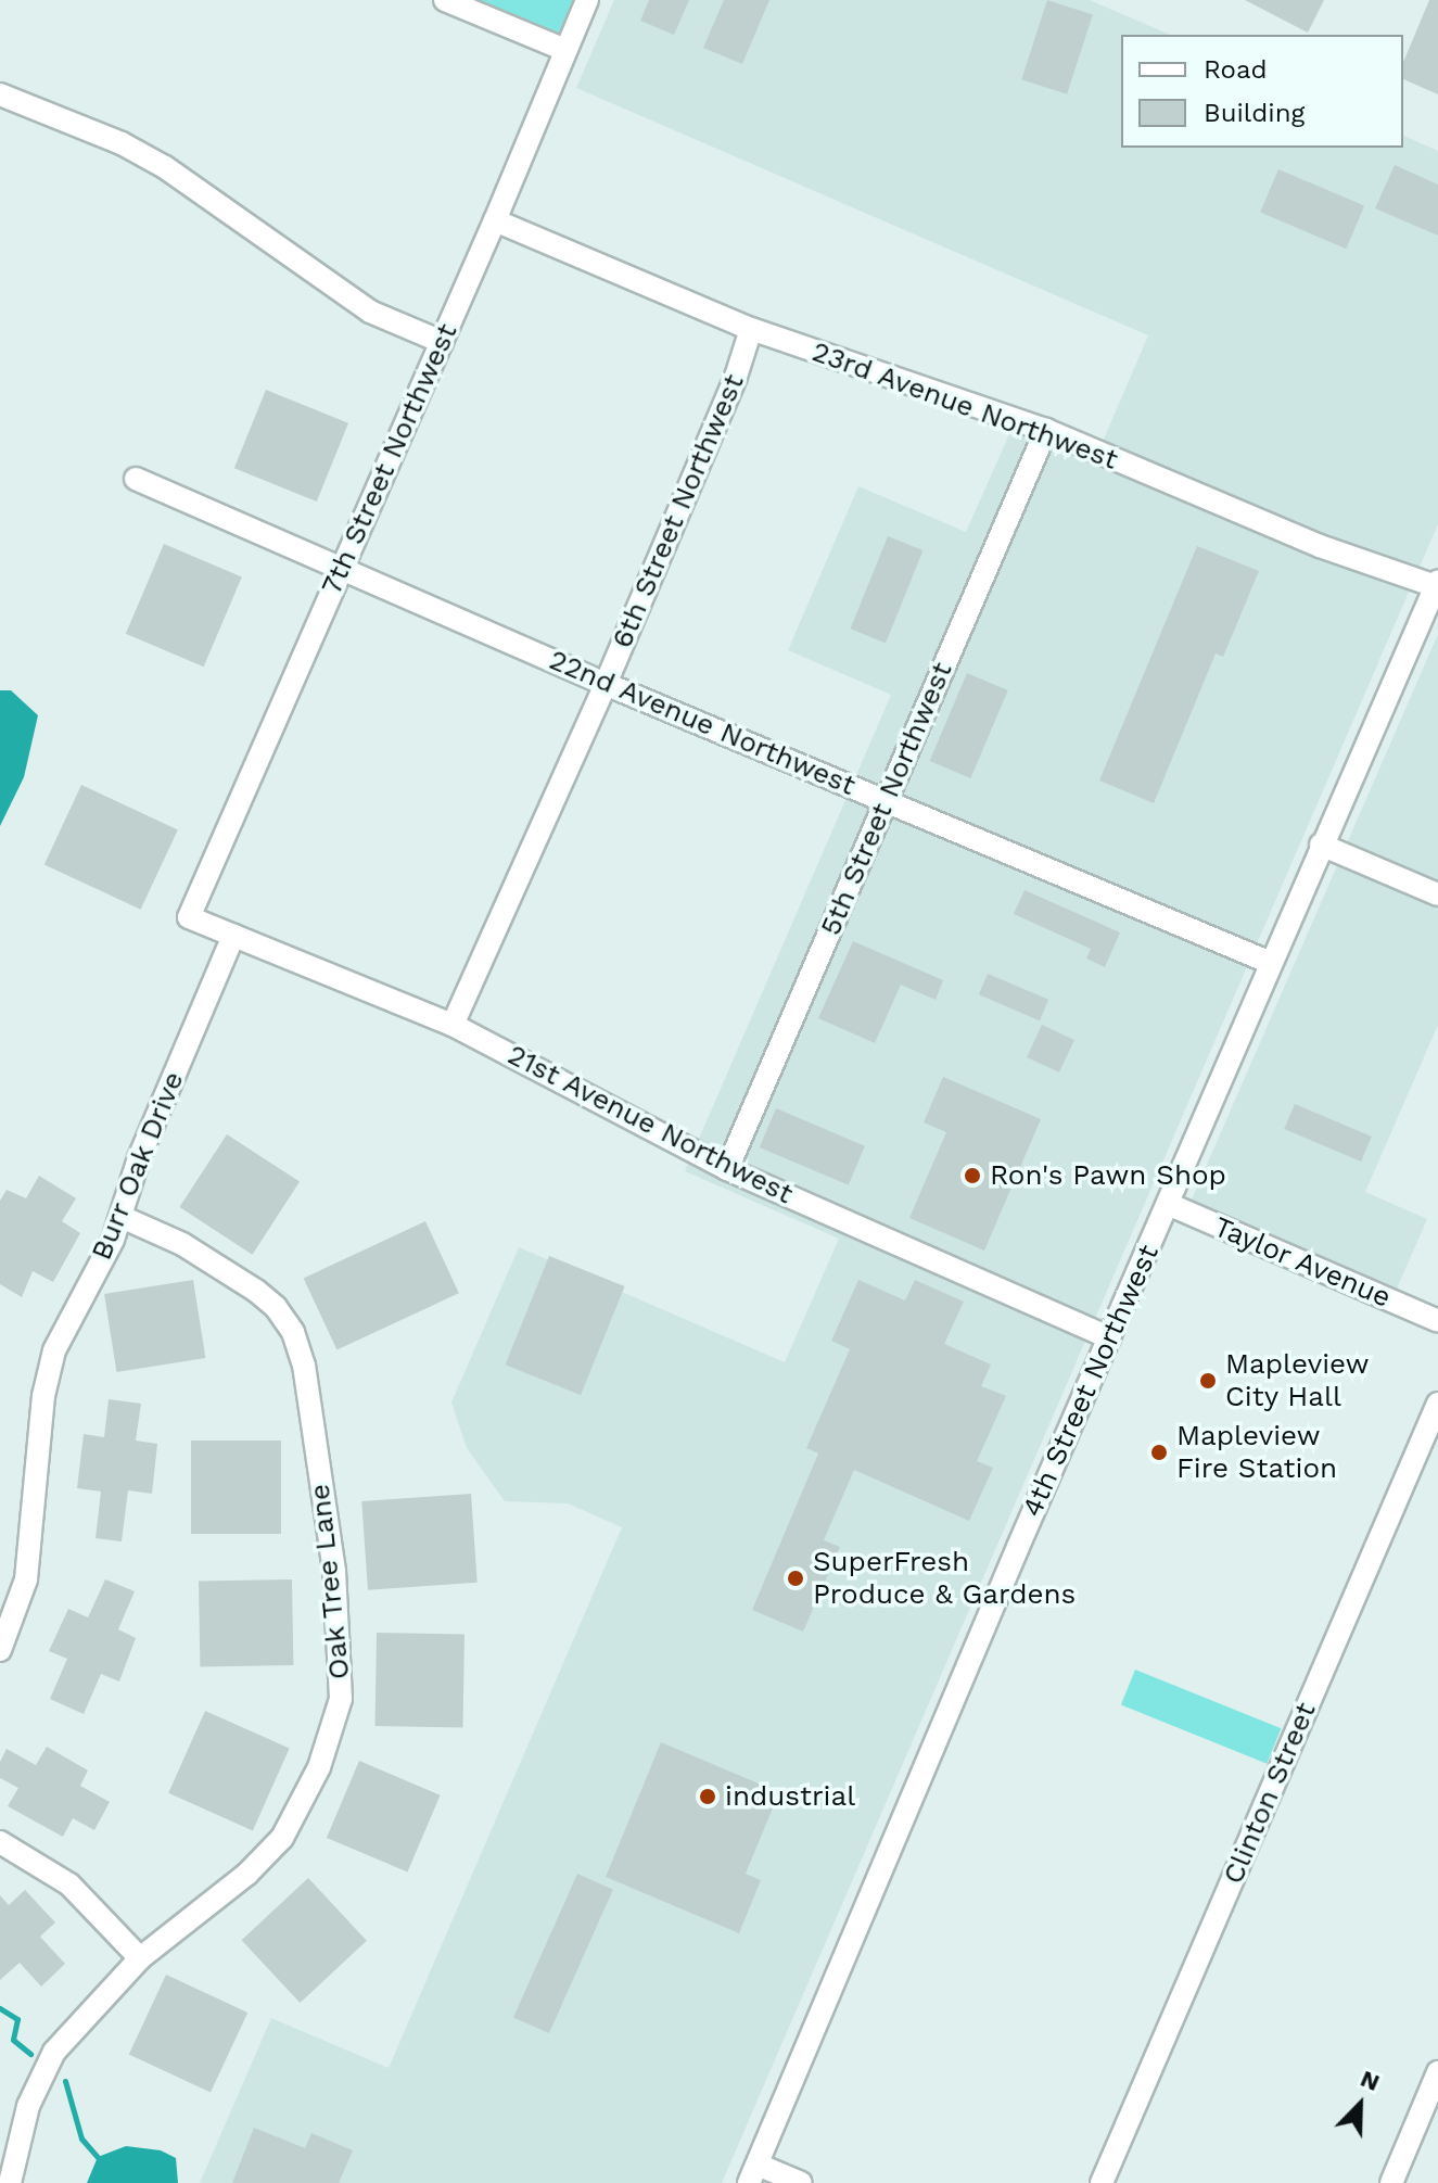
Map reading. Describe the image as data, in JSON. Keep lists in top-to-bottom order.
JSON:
{
  "streets": {
    "street": [
      "23rd Avenue Northwest",
      "7th Street Northwest",
      "6th Street Northwest",
      "22nd Avenue Northwest",
      "5th Street Northwest",
      "21st Avenue Northwest",
      "Burr Oak Drive",
      "Taylor Avenue",
      "4th Street Northwest",
      "Oak Tree Lane",
      "Clinton Street"
    ]
  },
  "crossings": [
    ["23rd Avenue Northwest", "7th Street Northwest"],
    ["23rd Avenue Northwest", "6th Street Northwest"],
    ["23rd Avenue Northwest", "5th Street Northwest"],
    ["23rd Avenue Northwest", "4th Street Northwest"],
    ["7th Street Northwest", "22nd Avenue Northwest"],
    ["7th Street Northwest", "21st Avenue Northwest"],
    ["6th Street Northwest", "22nd Avenue Northwest"],
    ["6th Street Northwest", "21st Avenue Northwest"],
    ["22nd Avenue Northwest", "5th Street Northwest"],
    ["22nd Avenue Northwest", "4th Street Northwest"],
    ["5th Street Northwest", "21st Avenue Northwest"],
    ["21st Avenue Northwest", "Burr Oak Drive"],
    ["21st Avenue Northwest", "4th Street Northwest"],
    ["Burr Oak Drive", "Oak Tree Lane"],
    ["Taylor Avenue", "4th Street Northwest"]
  ],
  "places": [
    "Ron's Pawn Shop",
    "Mapleview City Hall",
    "Mapleview Fire Station",
    "SuperFresh Produce & Gardens",
    "industrial"
  ],
  "legend": ["Road", "Building"],
  "north": "top right"
}
